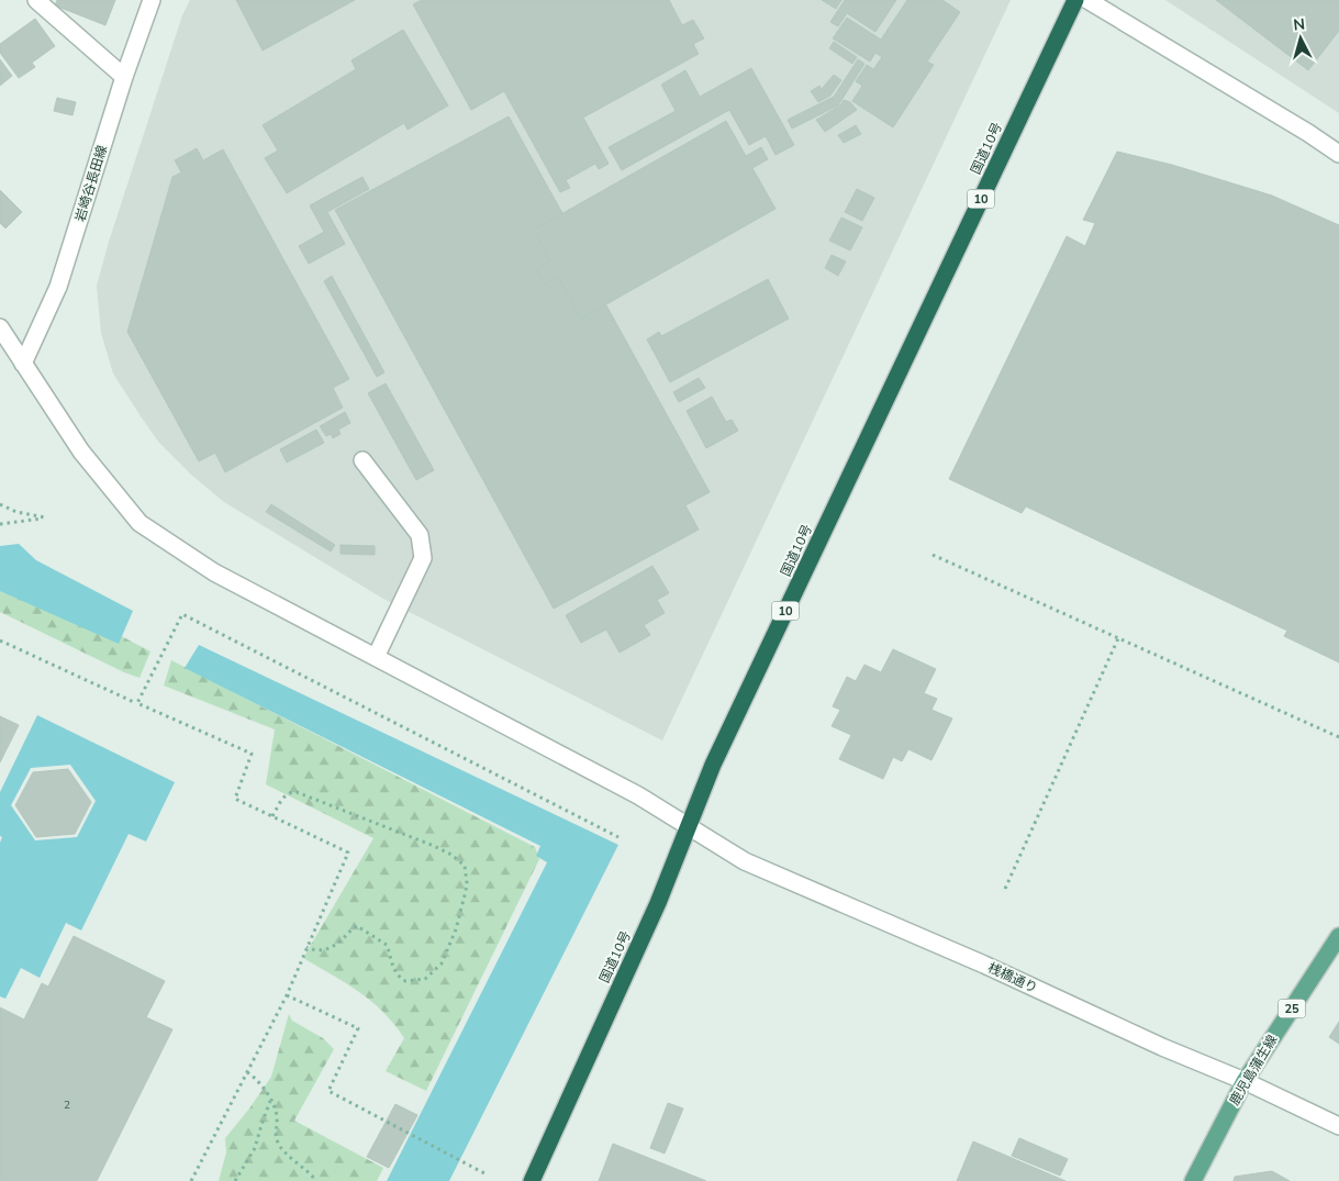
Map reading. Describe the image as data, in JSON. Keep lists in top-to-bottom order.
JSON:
{
  "streets": {
    "highway": ["国道10号", "10"],
    "main road": ["25", "鹿児島蒲生線"],
    "street": ["岩崎谷長田線", "桟橋通り"]
  },
  "crossings": [
    ["国道10号", "桟橋通り"],
    ["岩崎谷長田線", "桟橋通り"],
    ["桟橋通り", "鹿児島蒲生線"]
  ],
  "house_numbers": ["2"],
  "north": "top"
}
